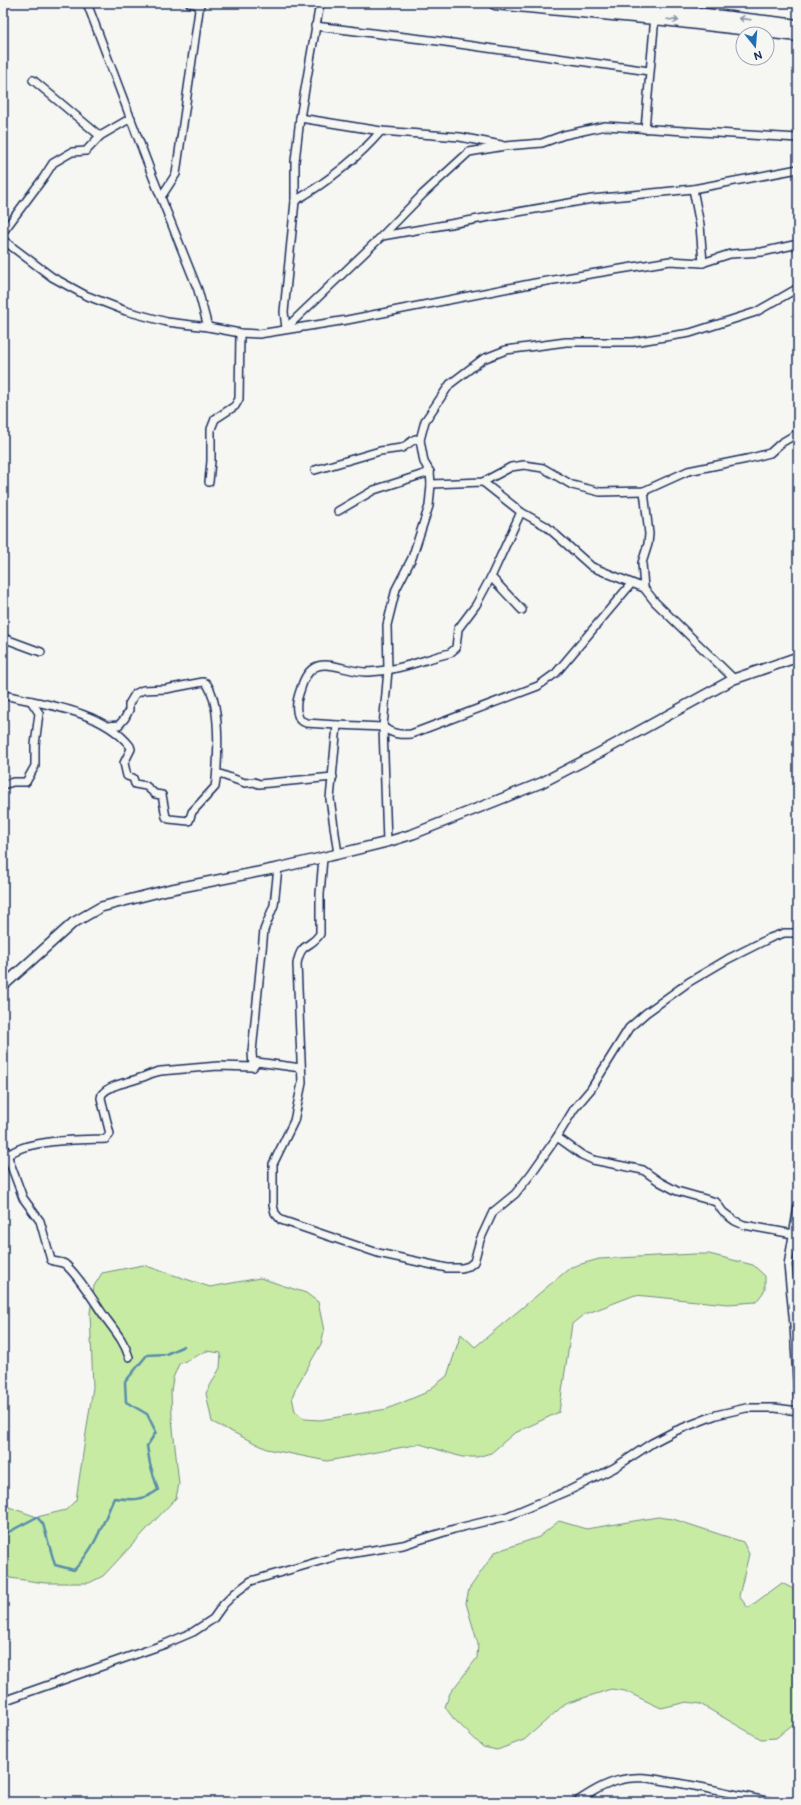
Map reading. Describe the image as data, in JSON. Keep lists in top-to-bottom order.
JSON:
{
  "north": "bottom"
}
